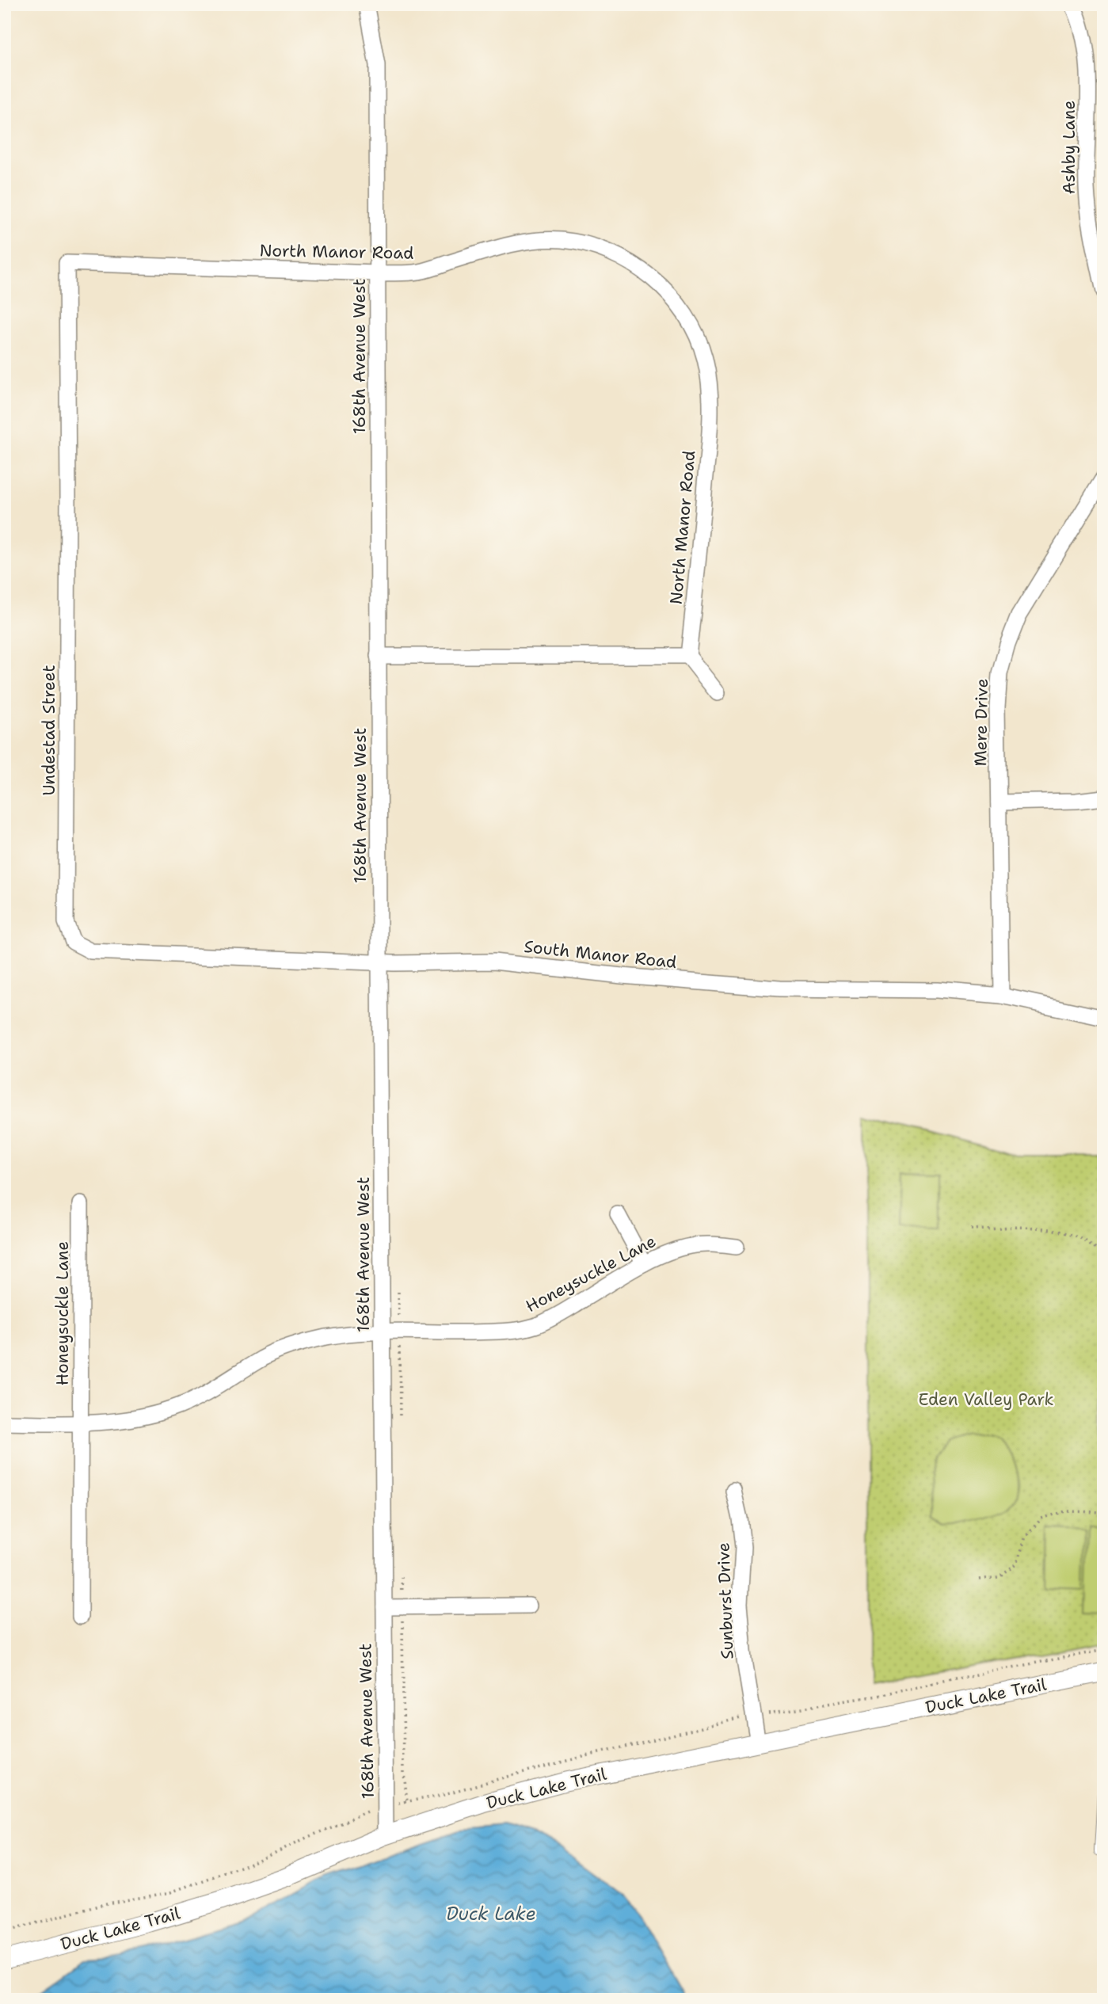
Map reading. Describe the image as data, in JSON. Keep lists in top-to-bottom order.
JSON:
{
  "streets": {
    "street": [
      "Ashby Lane",
      "North Manor Road",
      "168th Avenue West",
      "Mere Drive",
      "Undestad Street",
      "South Manor Road",
      "Honeysuckle Lane",
      "Sunburst Drive",
      "Duck Lake Trail"
    ]
  },
  "crossings": [
    ["North Manor Road", "168th Avenue West"],
    ["North Manor Road", "Undestad Street"],
    ["168th Avenue West", "South Manor Road"],
    ["168th Avenue West", "Honeysuckle Lane"],
    ["168th Avenue West", "Duck Lake Trail"],
    ["Mere Drive", "South Manor Road"],
    ["Undestad Street", "South Manor Road"],
    ["Sunburst Drive", "Duck Lake Trail"]
  ],
  "water": ["Duck Lake"],
  "parks": ["Eden Valley Park"]
}
